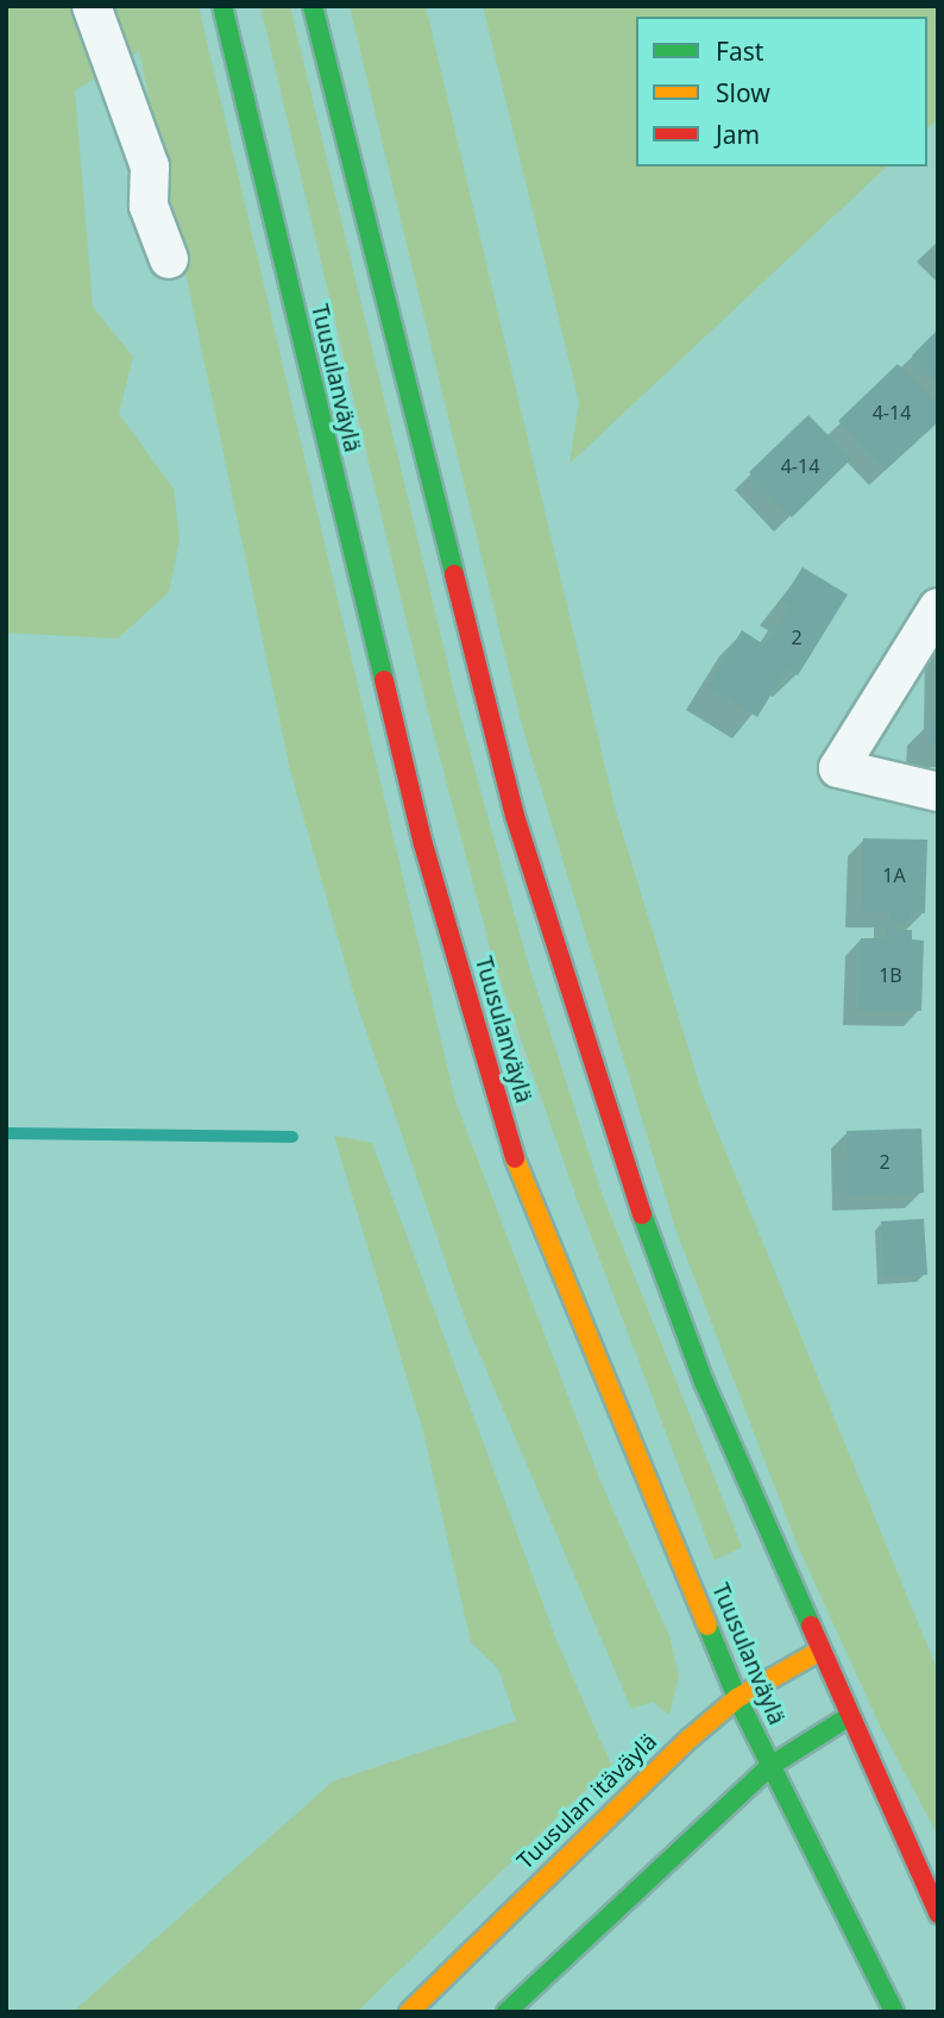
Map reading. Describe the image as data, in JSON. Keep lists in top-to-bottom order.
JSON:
{
  "streets": {
    "main road": ["Tuusulanväylä", "Tuusulan itäväylä"]
  },
  "crossings": [
    ["Tuusulanväylä", "Tuusulan itäväylä"]
  ],
  "house_numbers": [
    "4-14",
    "4-14",
    "2",
    "1A",
    "1B",
    "2"
  ],
  "legend": ["Fast", "Slow", "Jam"]
}
